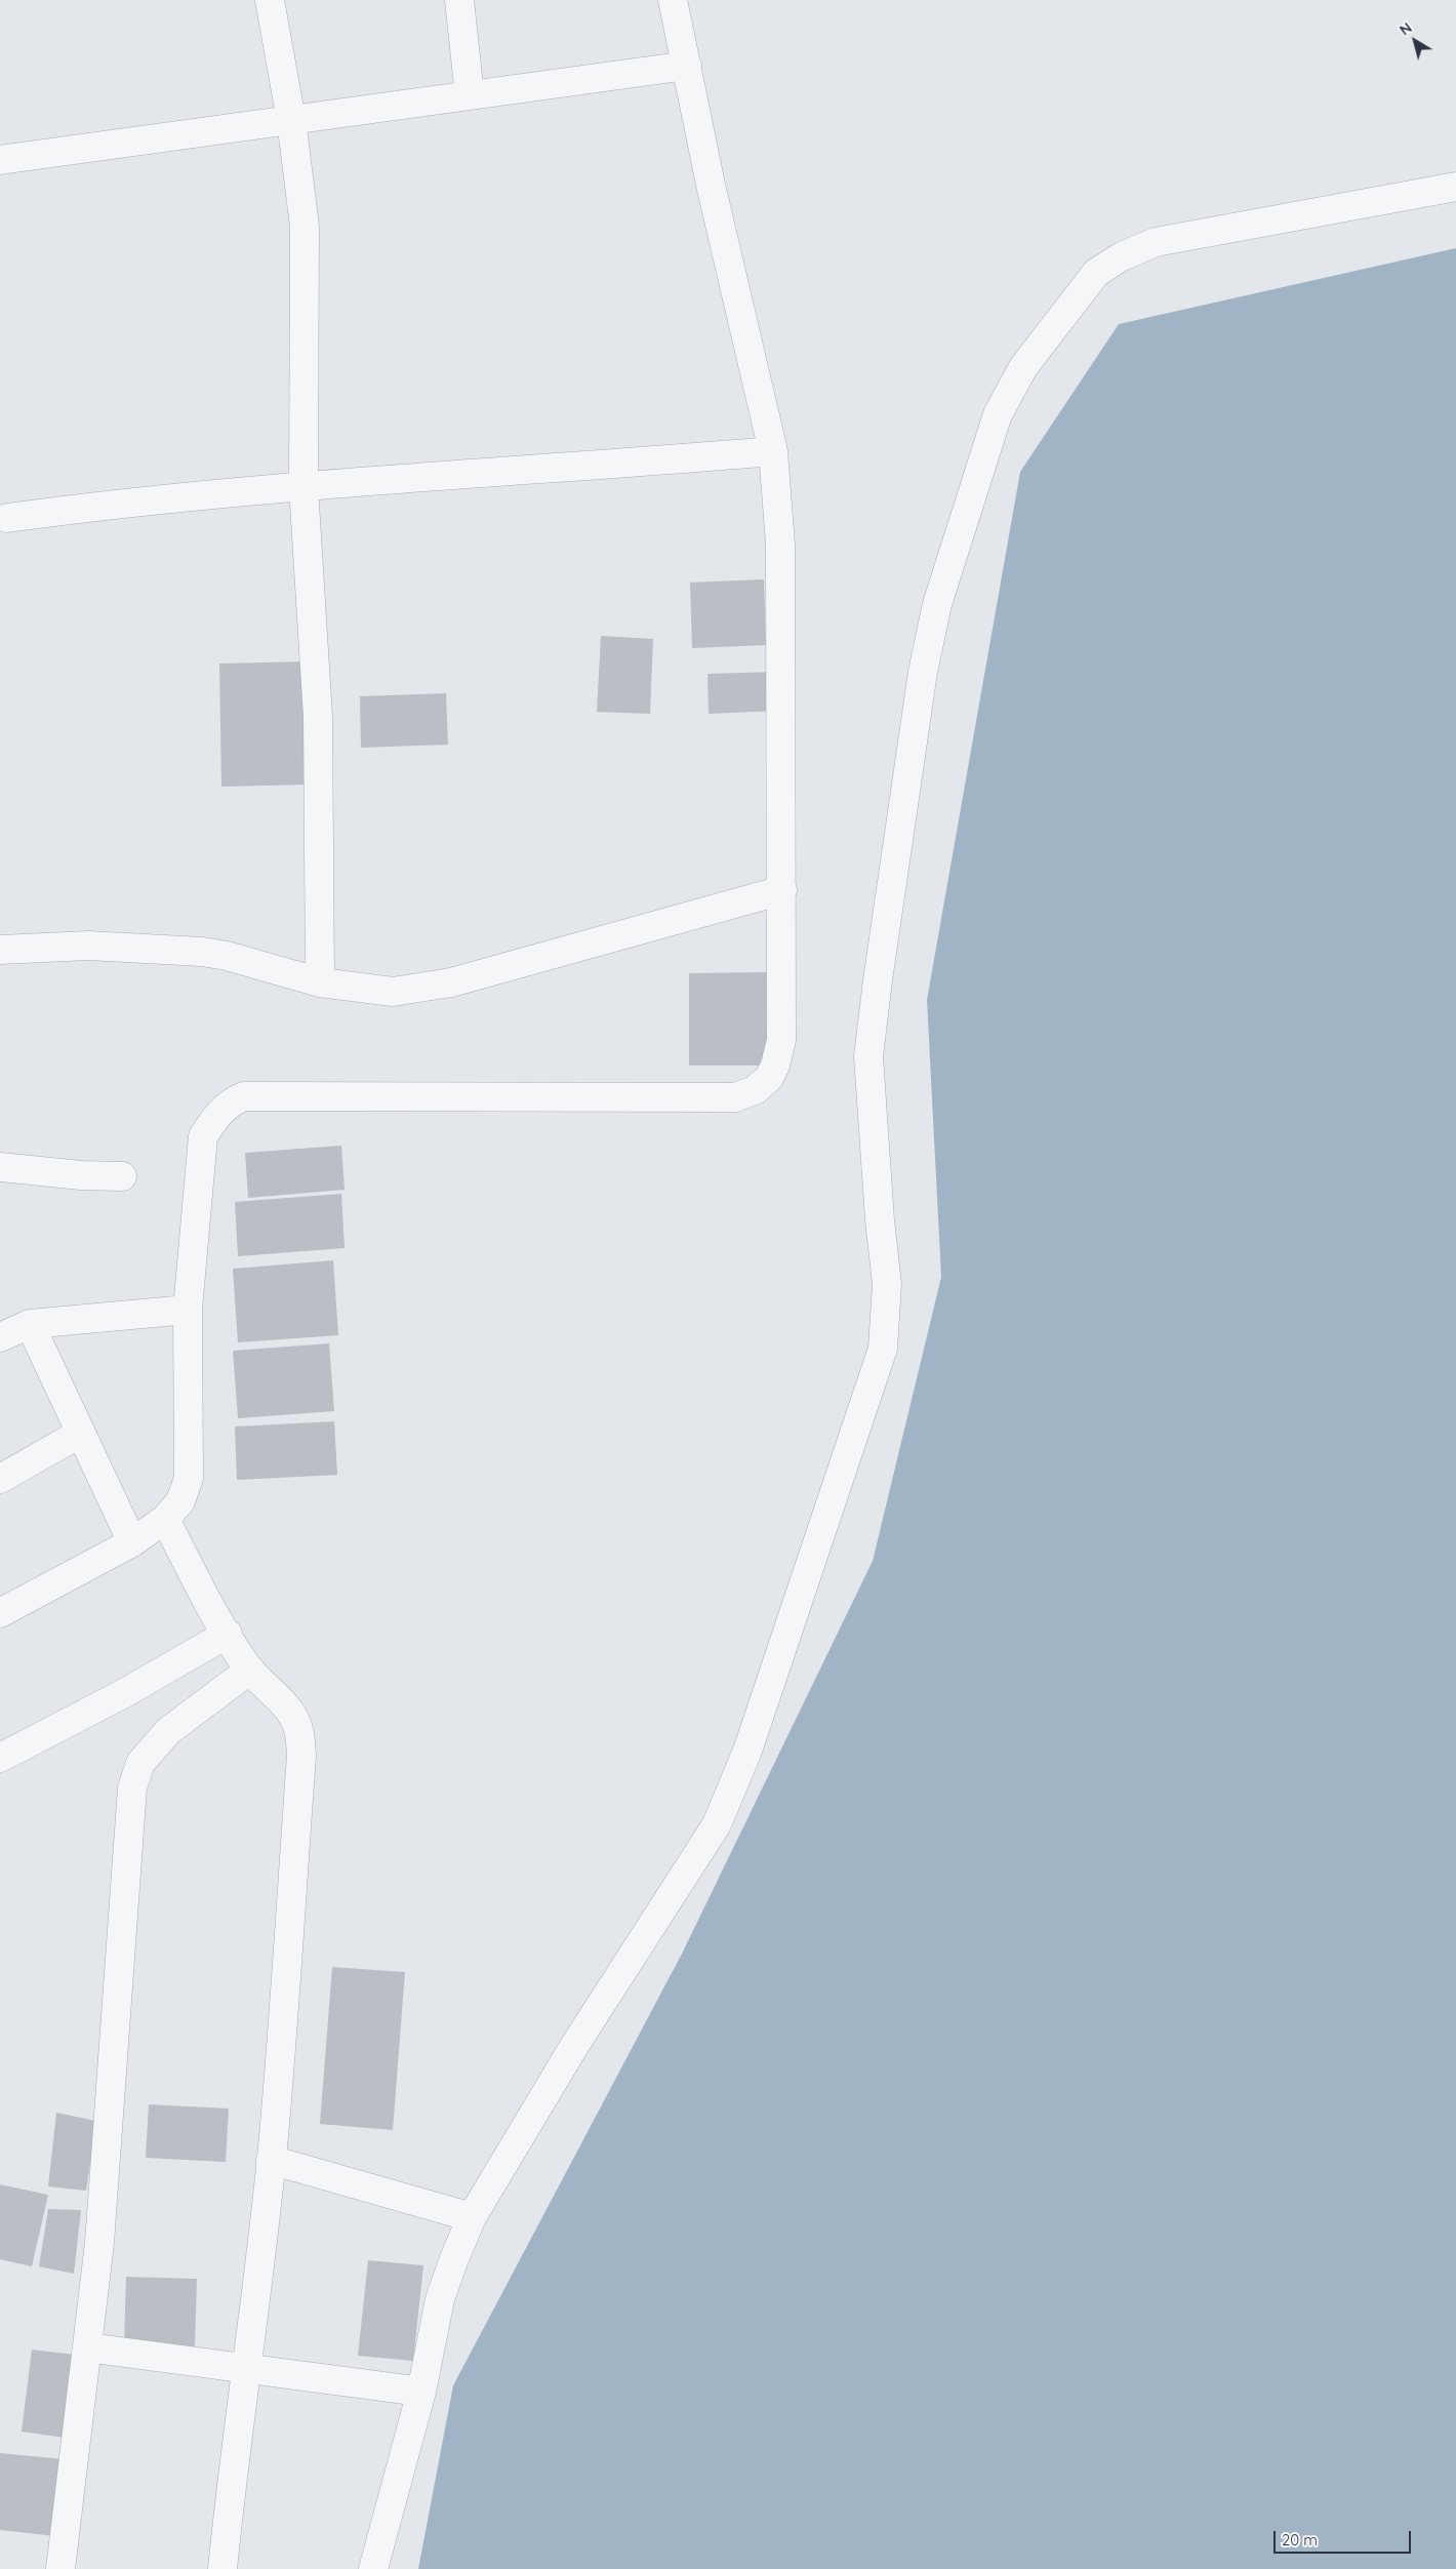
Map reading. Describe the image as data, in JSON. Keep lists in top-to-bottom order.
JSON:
{
  "scale_bar": "20 m",
  "north": "top left"
}
